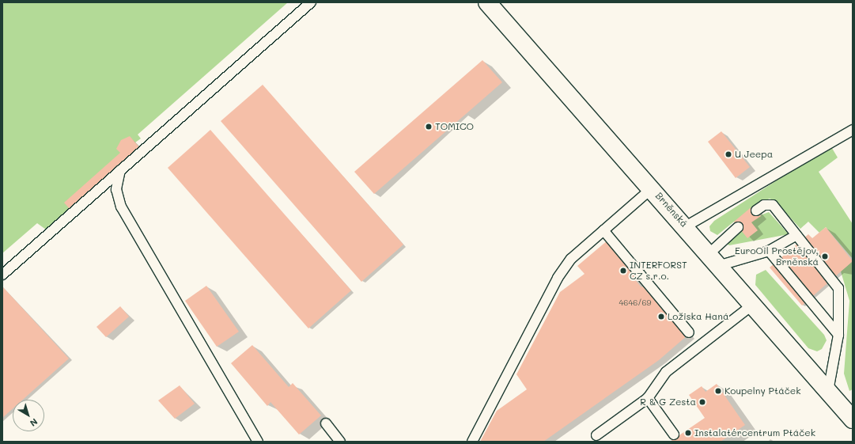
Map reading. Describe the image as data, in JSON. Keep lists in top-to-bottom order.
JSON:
{
  "streets": {
    "main road": ["Brněnská"]
  },
  "places": [
    "TOMICO",
    "U Jeepa",
    "EuroOil Prostějov, Brněnská",
    "INTERFORST CZ s.r.o.",
    "Ložiska Haná",
    "Koupelny Ptáček",
    "R & G Zesta",
    "Instalatércentrum Ptáček"
  ],
  "house_numbers": ["4646/69"],
  "north": "bottom right"
}
